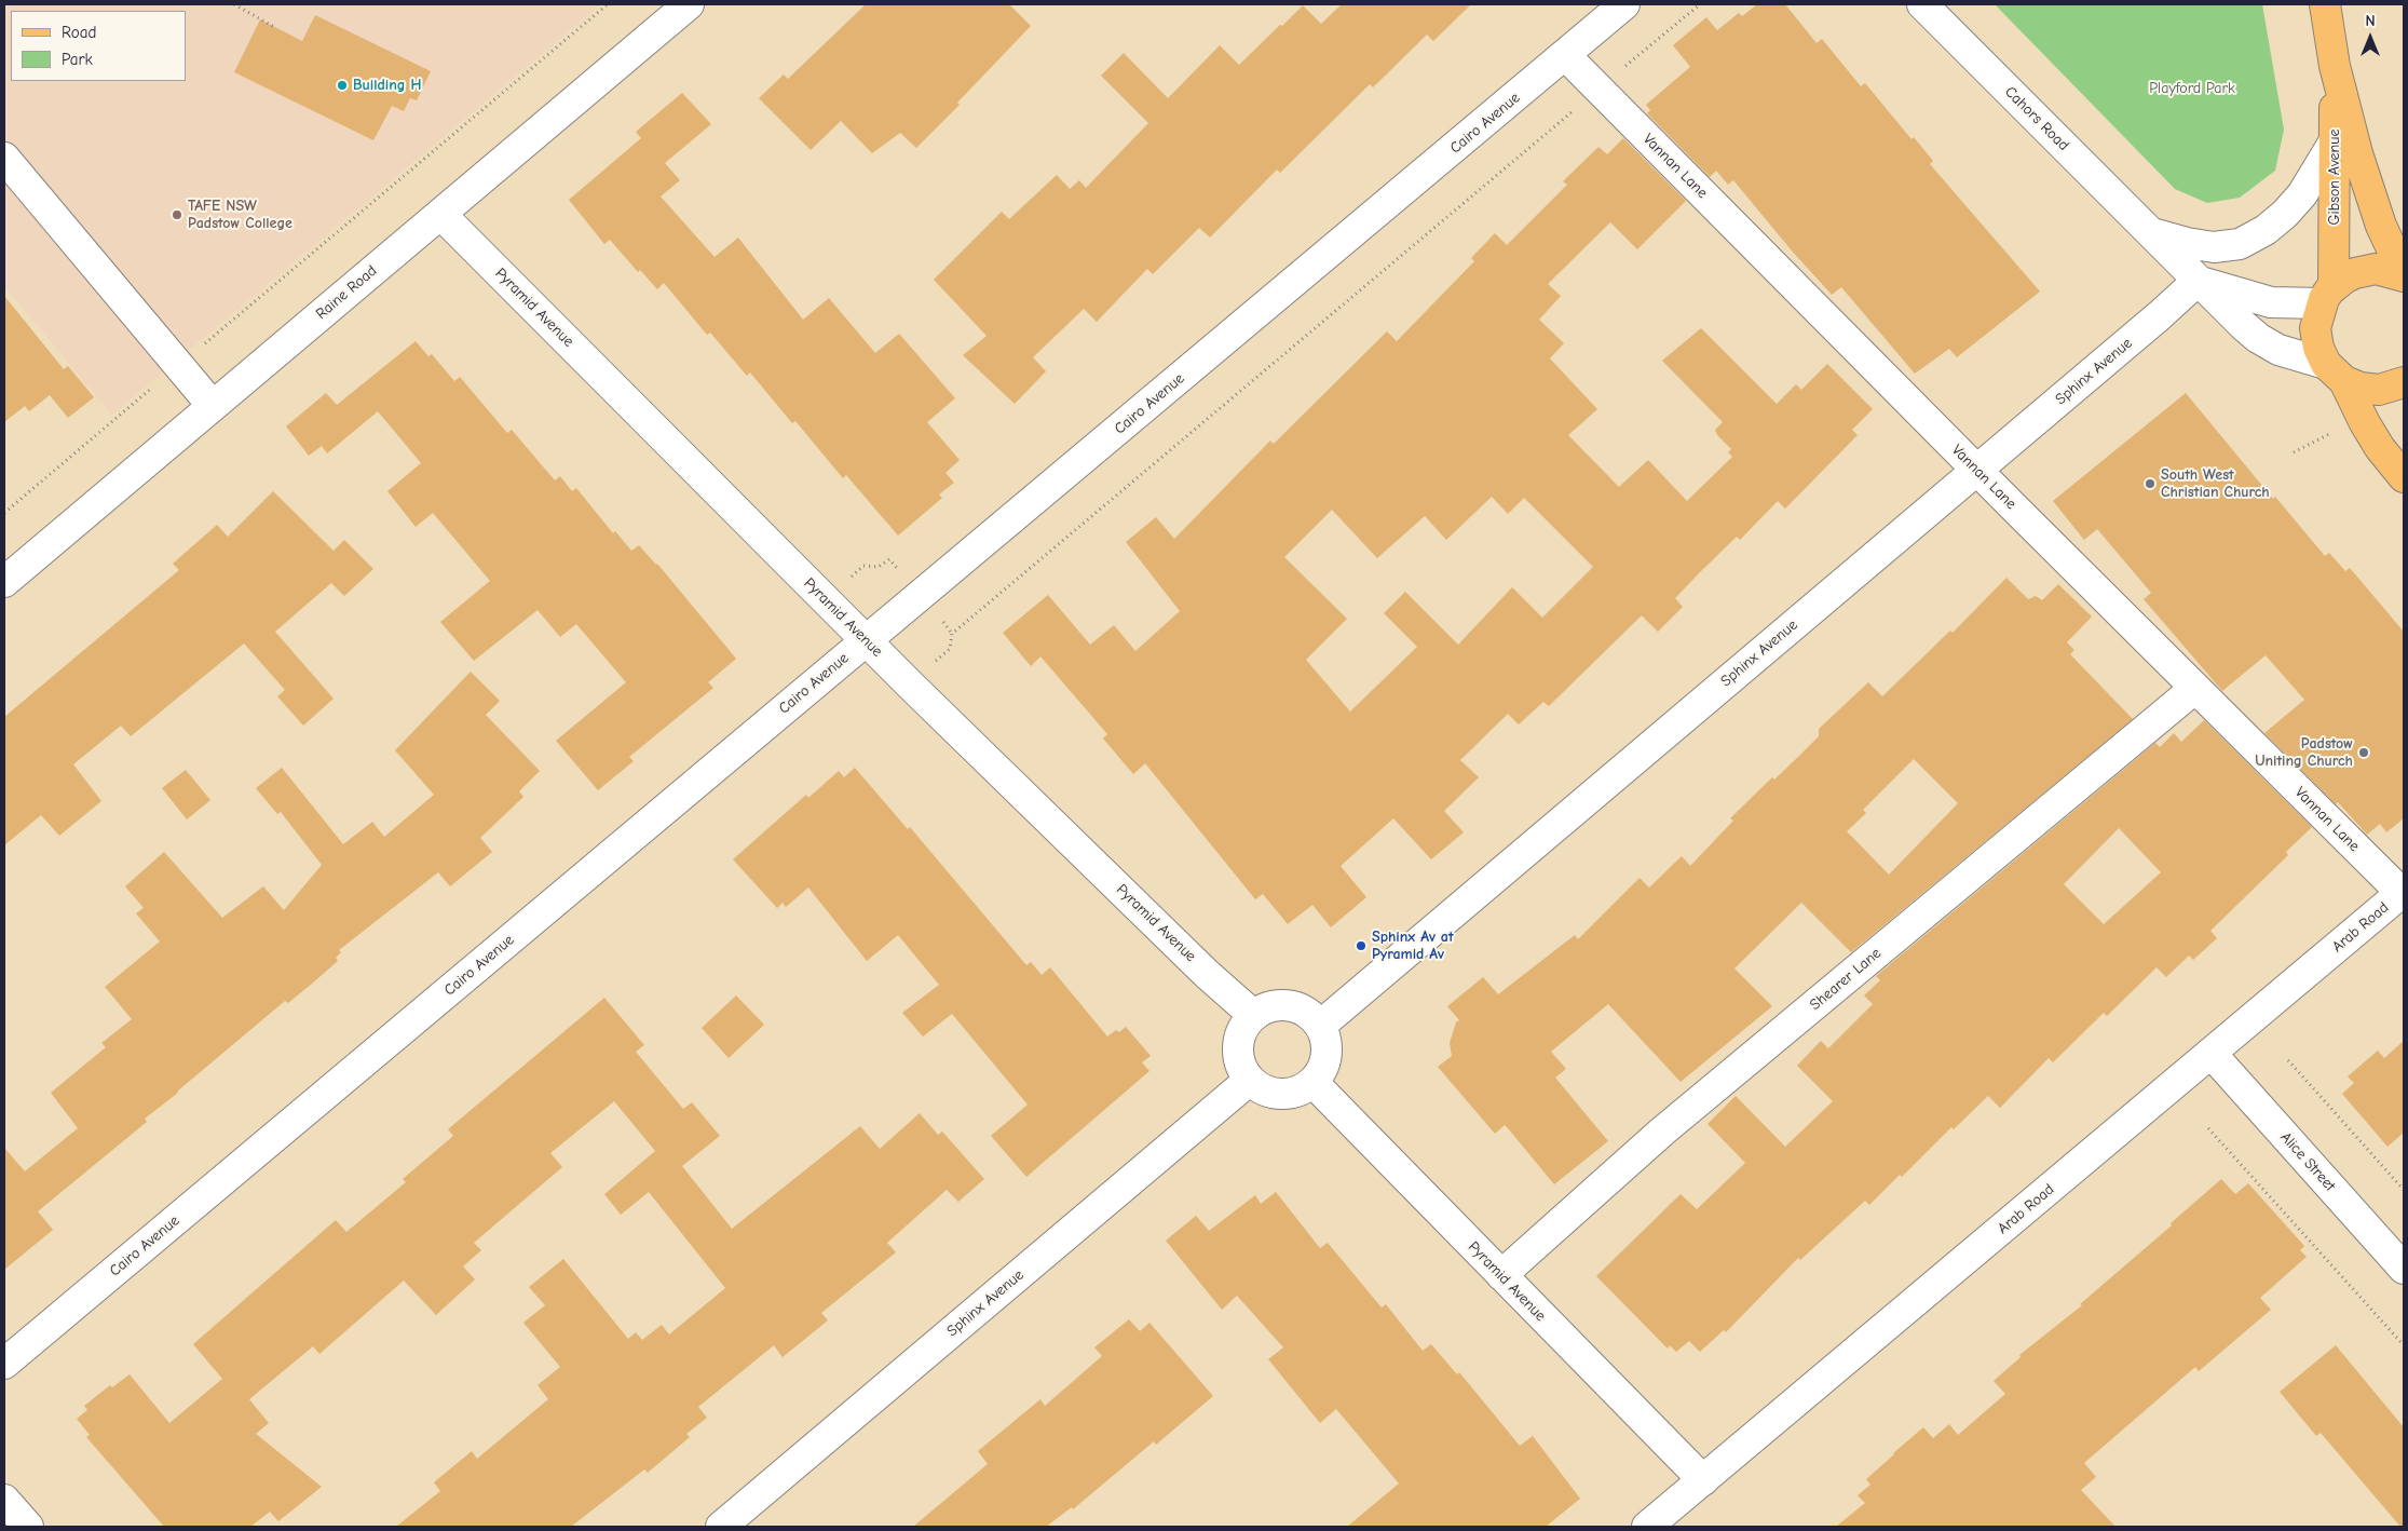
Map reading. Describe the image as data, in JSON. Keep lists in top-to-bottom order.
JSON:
{
  "streets": {
    "main road": ["Gibson Avenue"],
    "street": [
      "Cahors Road",
      "Cairo Avenue",
      "Vannan Lane",
      "Raine Road",
      "Pyramid Avenue",
      "Sphinx Avenue",
      "Arab Road",
      "Shearer Lane",
      "Alice Street"
    ]
  },
  "crossings": [
    ["Cahors Road", "Gibson Avenue"],
    ["Cahors Road", "Sphinx Avenue"],
    ["Cairo Avenue", "Vannan Lane"],
    ["Cairo Avenue", "Pyramid Avenue"],
    ["Vannan Lane", "Sphinx Avenue"],
    ["Vannan Lane", "Arab Road"],
    ["Vannan Lane", "Shearer Lane"],
    ["Raine Road", "Pyramid Avenue"],
    ["Pyramid Avenue", "Sphinx Avenue"],
    ["Pyramid Avenue", "Arab Road"],
    ["Pyramid Avenue", "Shearer Lane"],
    ["Arab Road", "Alice Street"]
  ],
  "parks": ["Playford Park"],
  "places": [
    "Building H",
    "TAFE NSW Padstow College",
    "South West Christian Church",
    "Padstow Uniting Church",
    "Sphinx Av at Pyramid Av"
  ],
  "legend": ["Road", "Park"],
  "north": "top"
}
